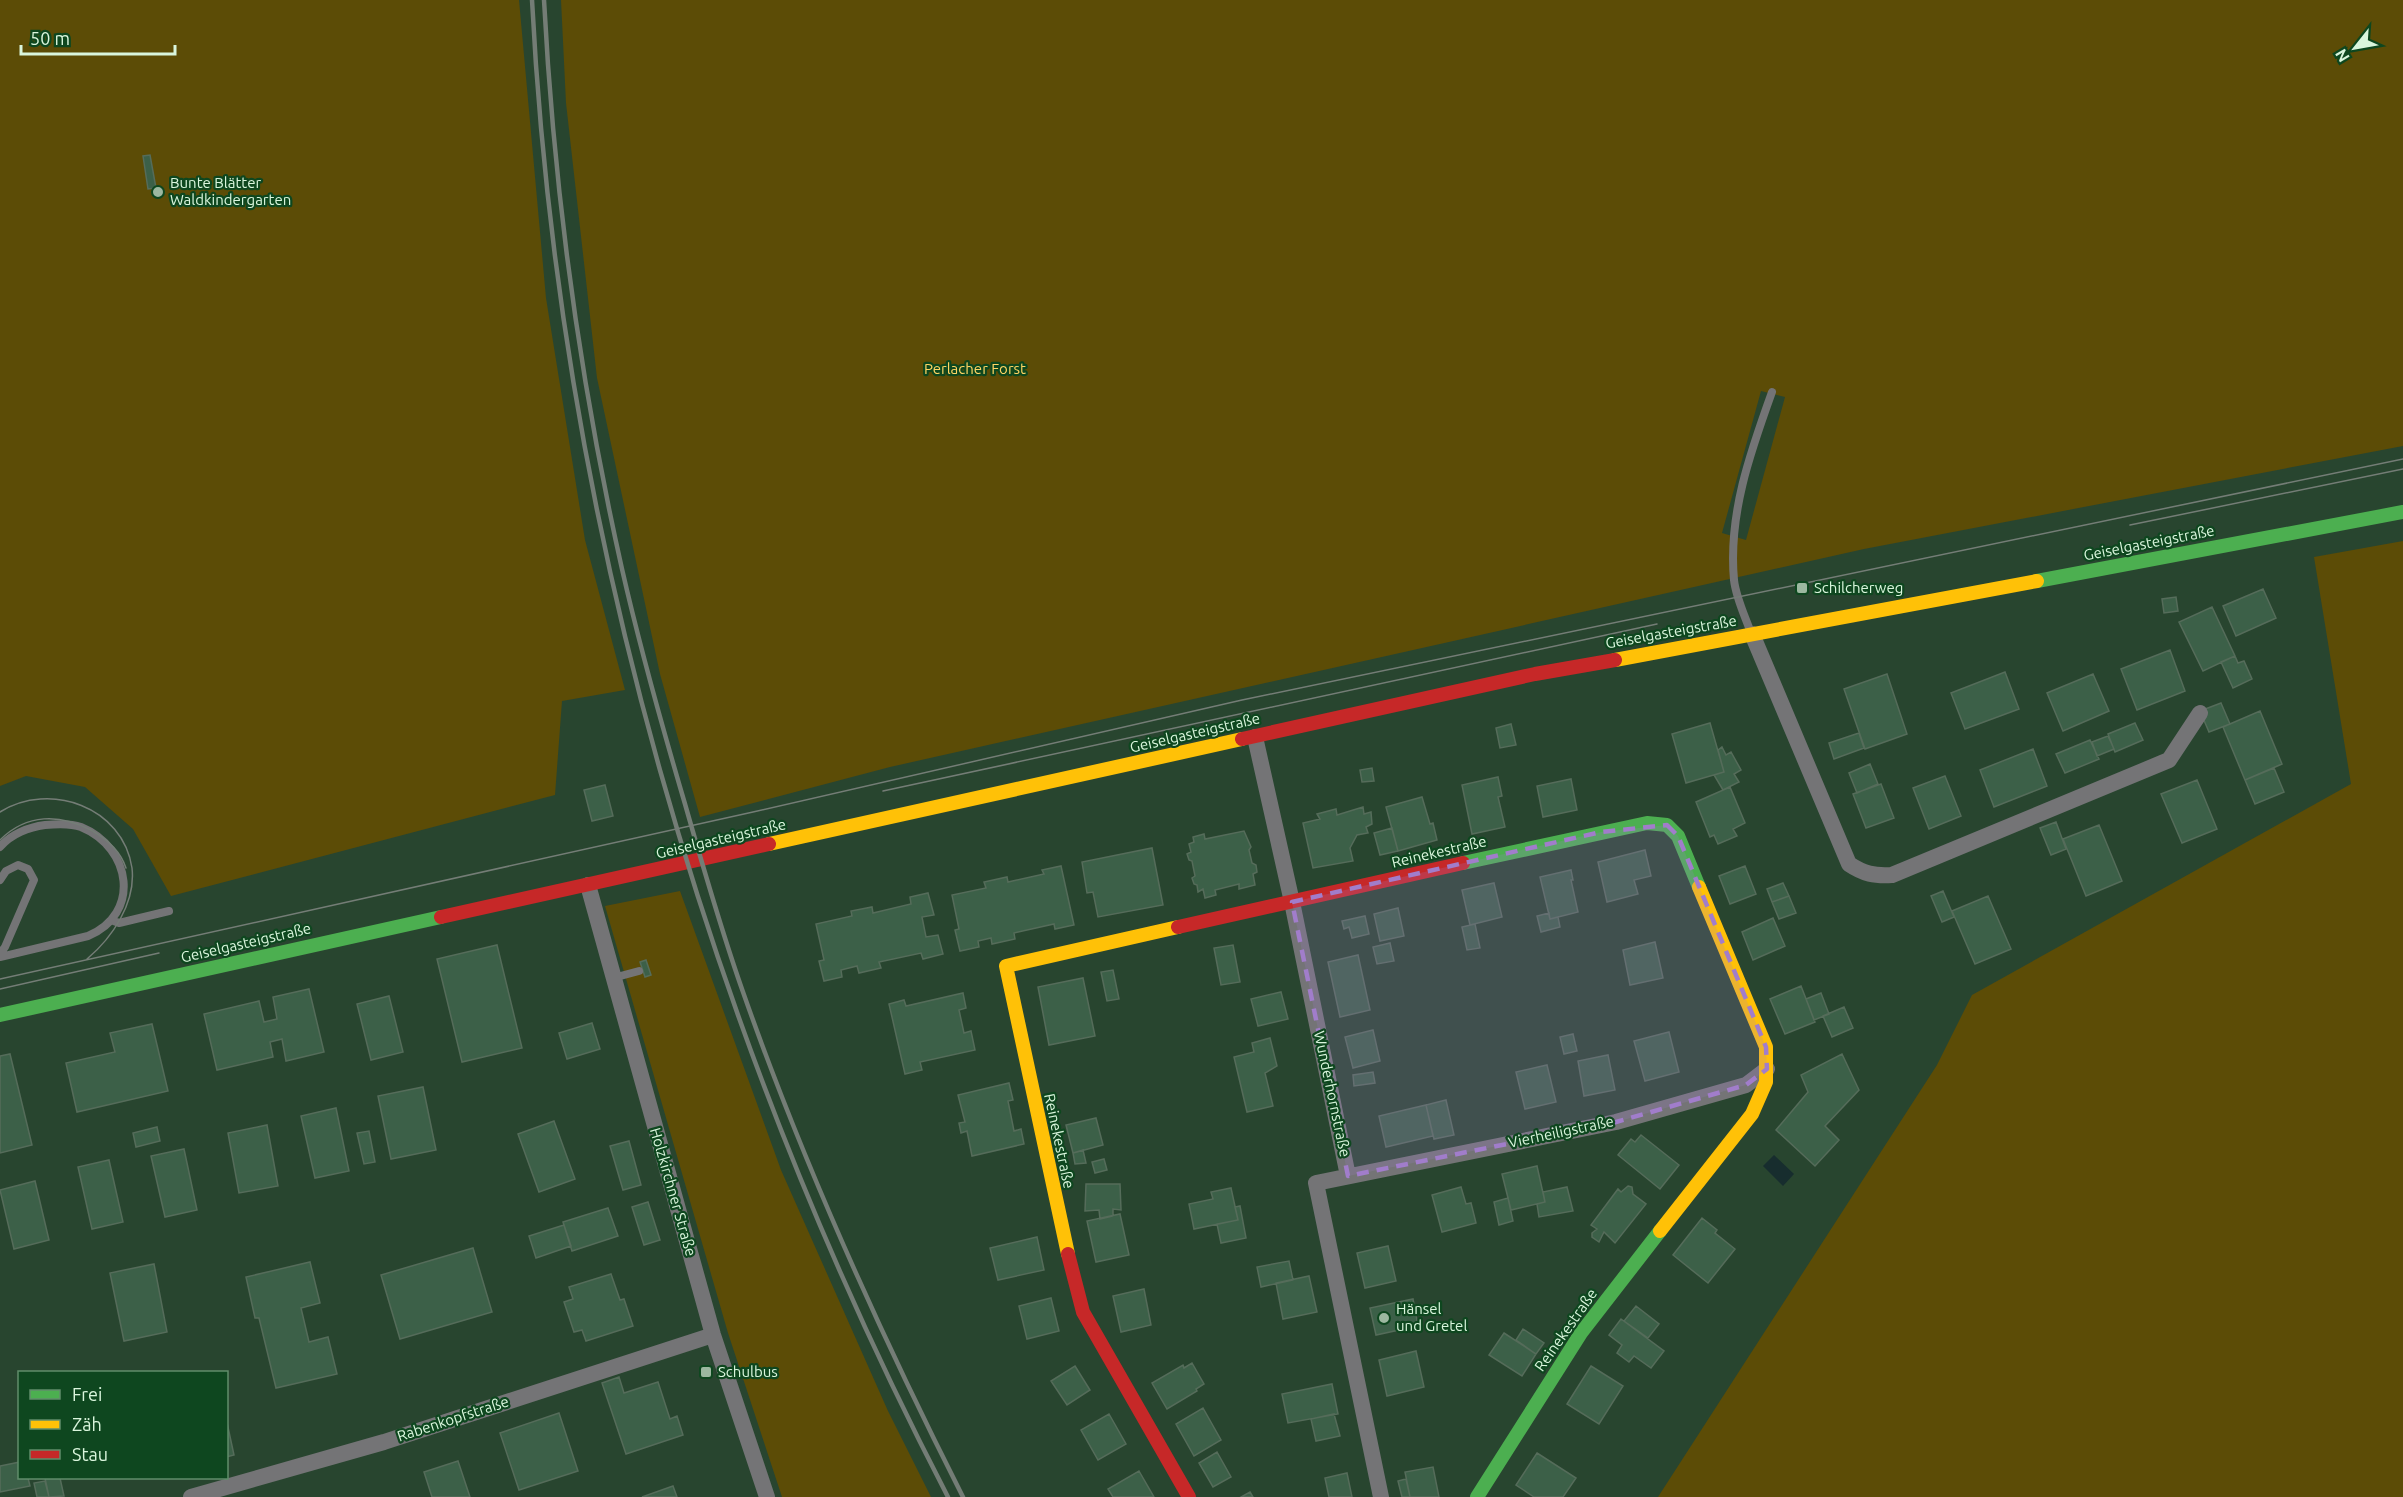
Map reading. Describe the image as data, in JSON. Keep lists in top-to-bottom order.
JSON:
{
  "streets": {
    "main road": ["Geiselgasteigstraße", "Reinekestraße"],
    "street": [
      "Wunderhornstraße",
      "Vierheiligstraße",
      "Holzkirchner Straße",
      "Rabenkopfstraße"
    ]
  },
  "crossings": [
    ["Geiselgasteigstraße", "Wunderhornstraße"],
    ["Geiselgasteigstraße", "Holzkirchner Straße"],
    ["Reinekestraße", "Wunderhornstraße"],
    ["Reinekestraße", "Vierheiligstraße"],
    ["Wunderhornstraße", "Vierheiligstraße"],
    ["Holzkirchner Straße", "Rabenkopfstraße"]
  ],
  "parks": ["Perlacher Forst"],
  "places": {
    "other": ["Bunte Blätter Waldkindergarten", "Hänsel und Gretel"],
    "transit": ["Schilcherweg", "Schulbus"]
  },
  "legend": ["Frei", "Zäh", "Stau"],
  "scale_bar": "50 m",
  "north": "bottom left"
}
